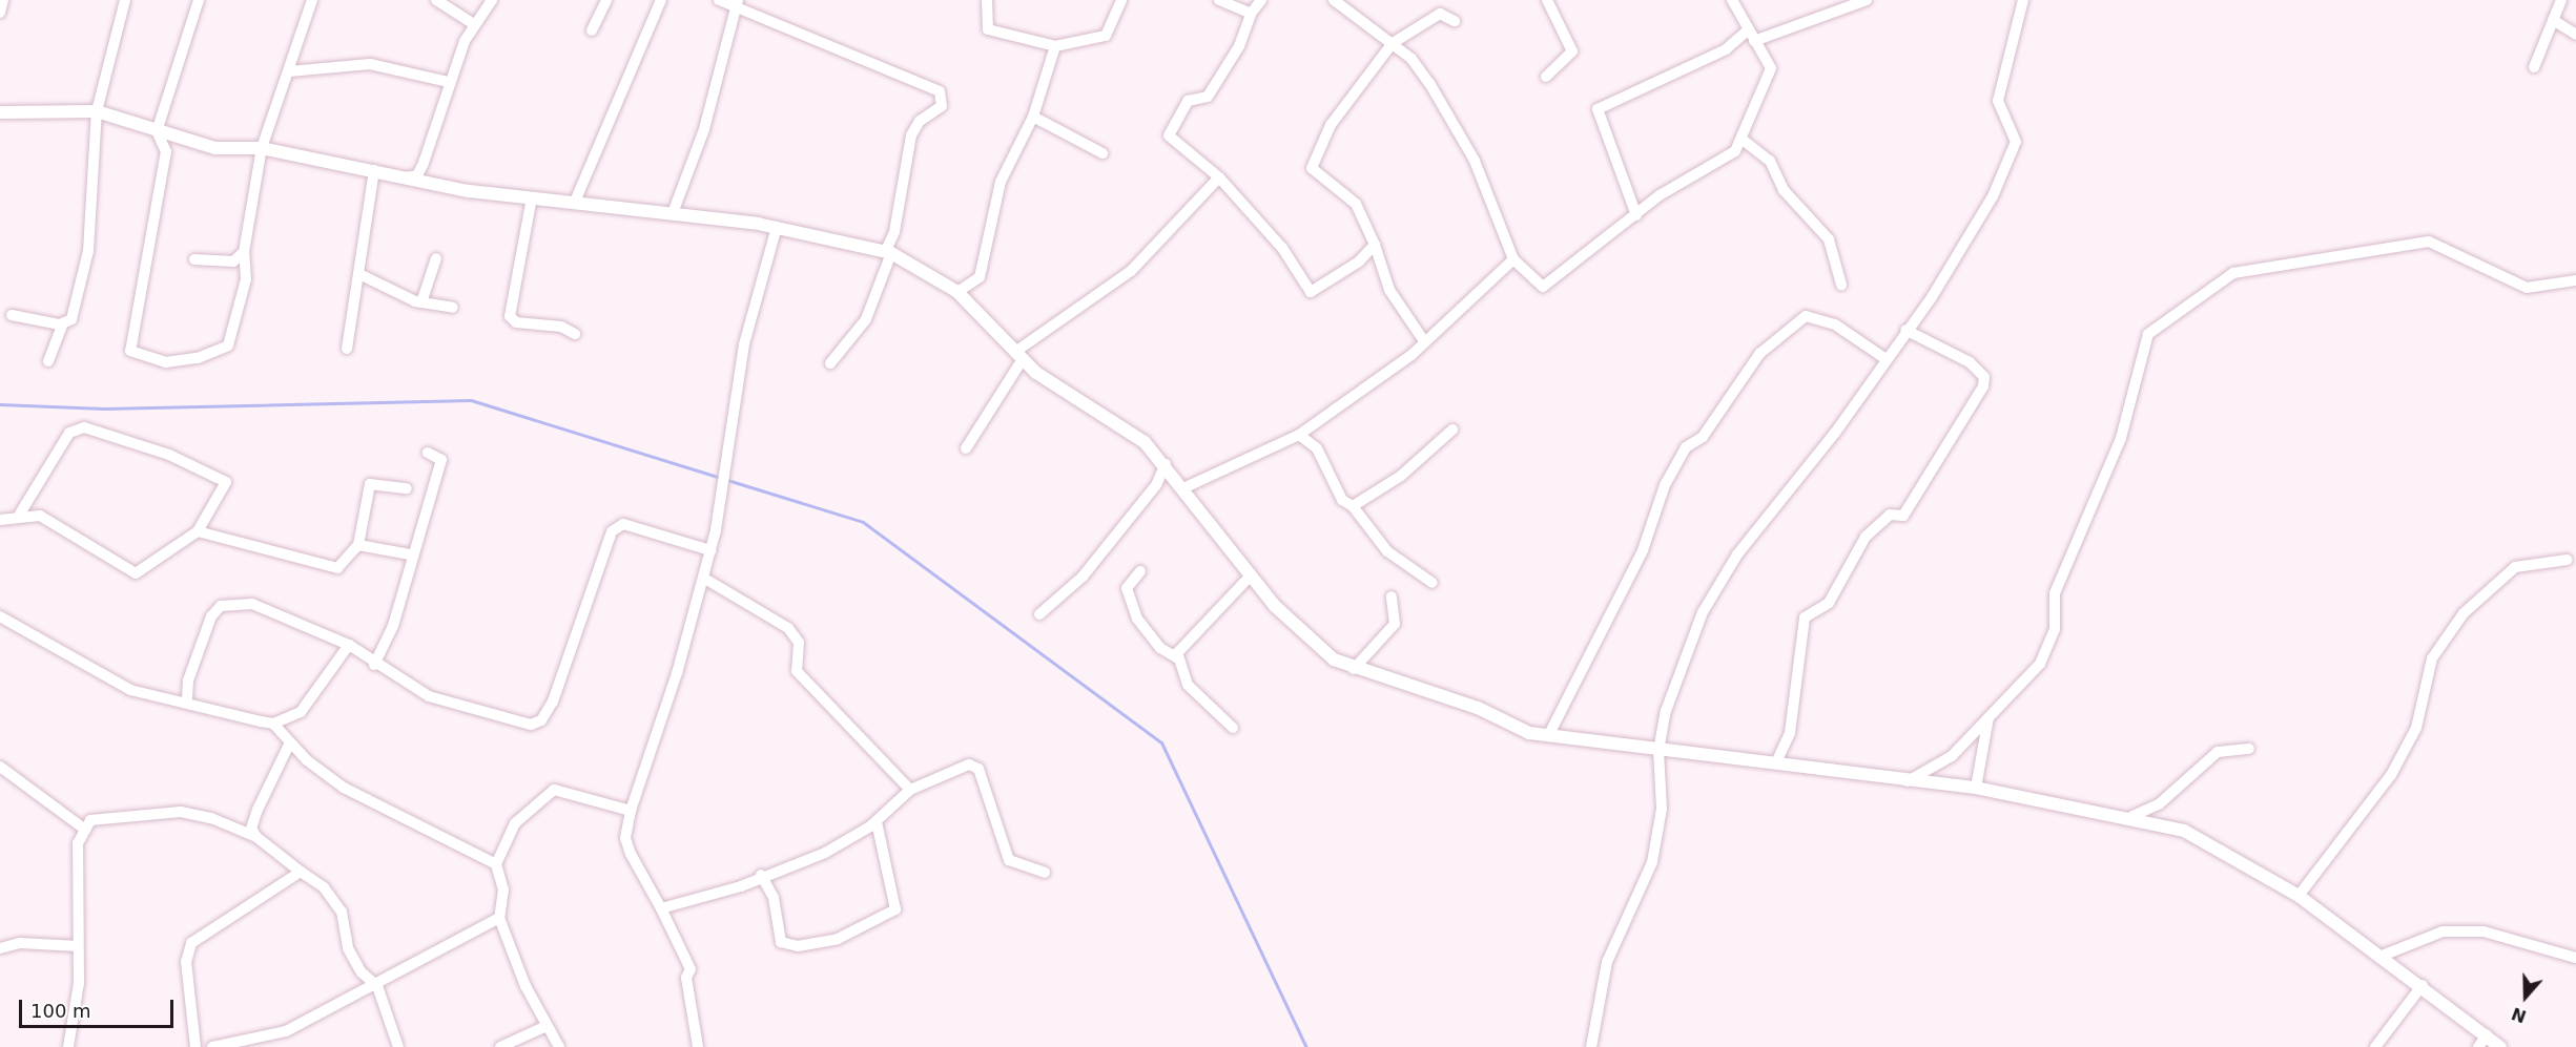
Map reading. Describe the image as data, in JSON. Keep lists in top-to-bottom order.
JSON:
{
  "scale_bar": "100 m",
  "north": "bottom"
}
